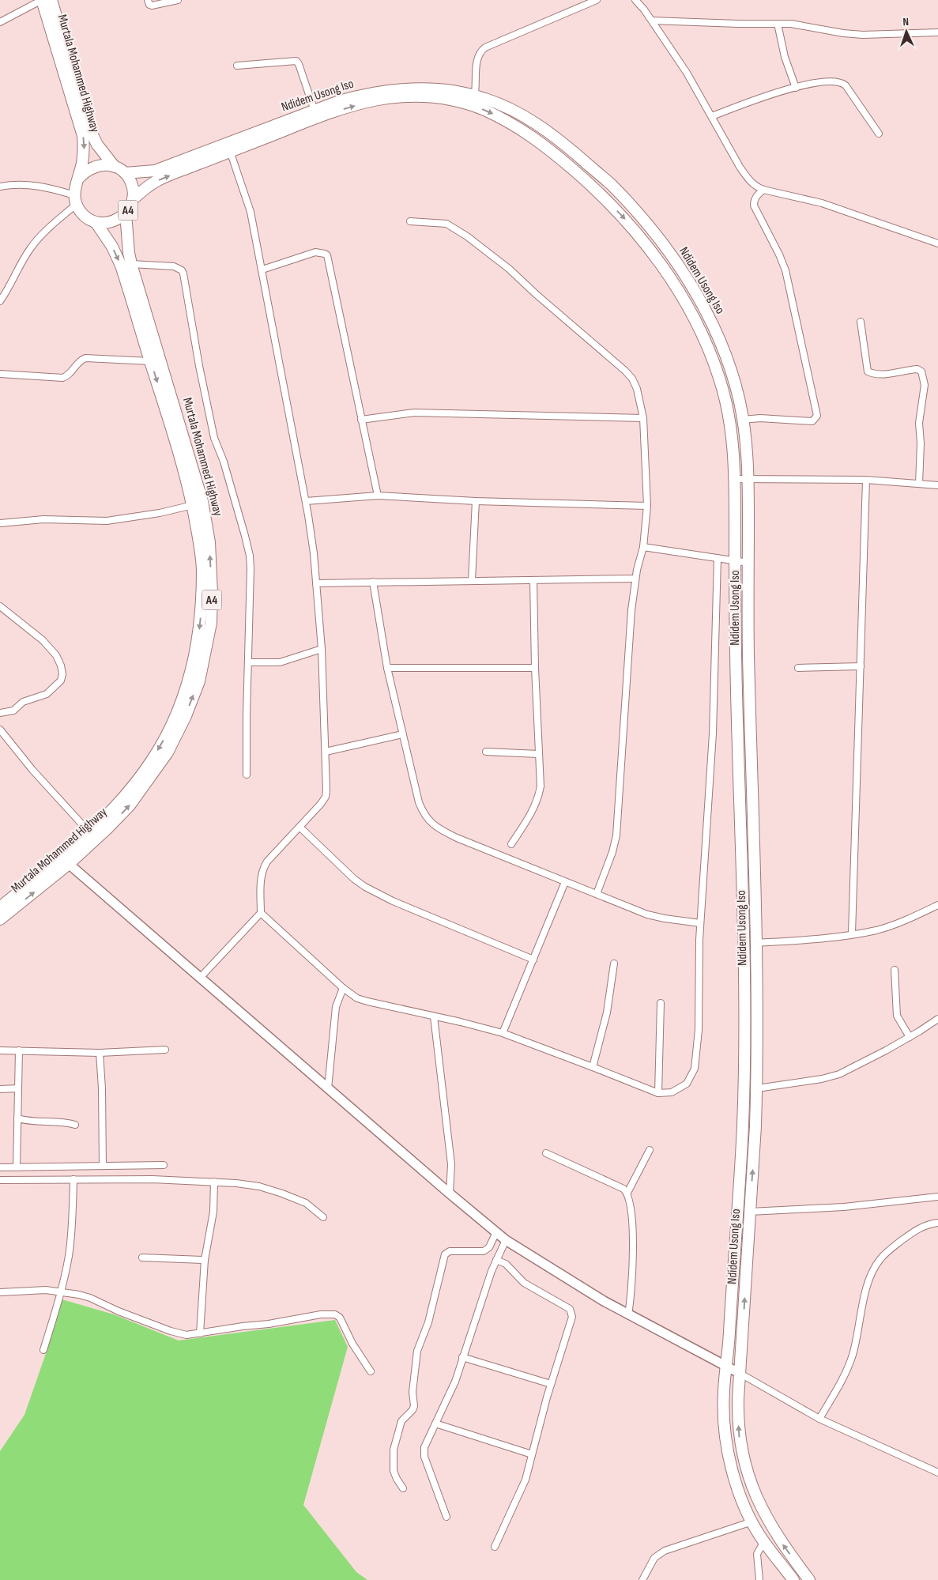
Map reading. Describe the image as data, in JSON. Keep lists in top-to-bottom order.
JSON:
{
  "streets": {
    "highway": ["Murtala Mohammed Highway", "Ndidem Usong Iso", "A4"]
  },
  "crossings": [
    ["Murtala Mohammed Highway", "Ndidem Usong Iso"],
    ["Murtala Mohammed Highway", "A4"],
    ["Ndidem Usong Iso", "A4"]
  ],
  "north": "top"
}
